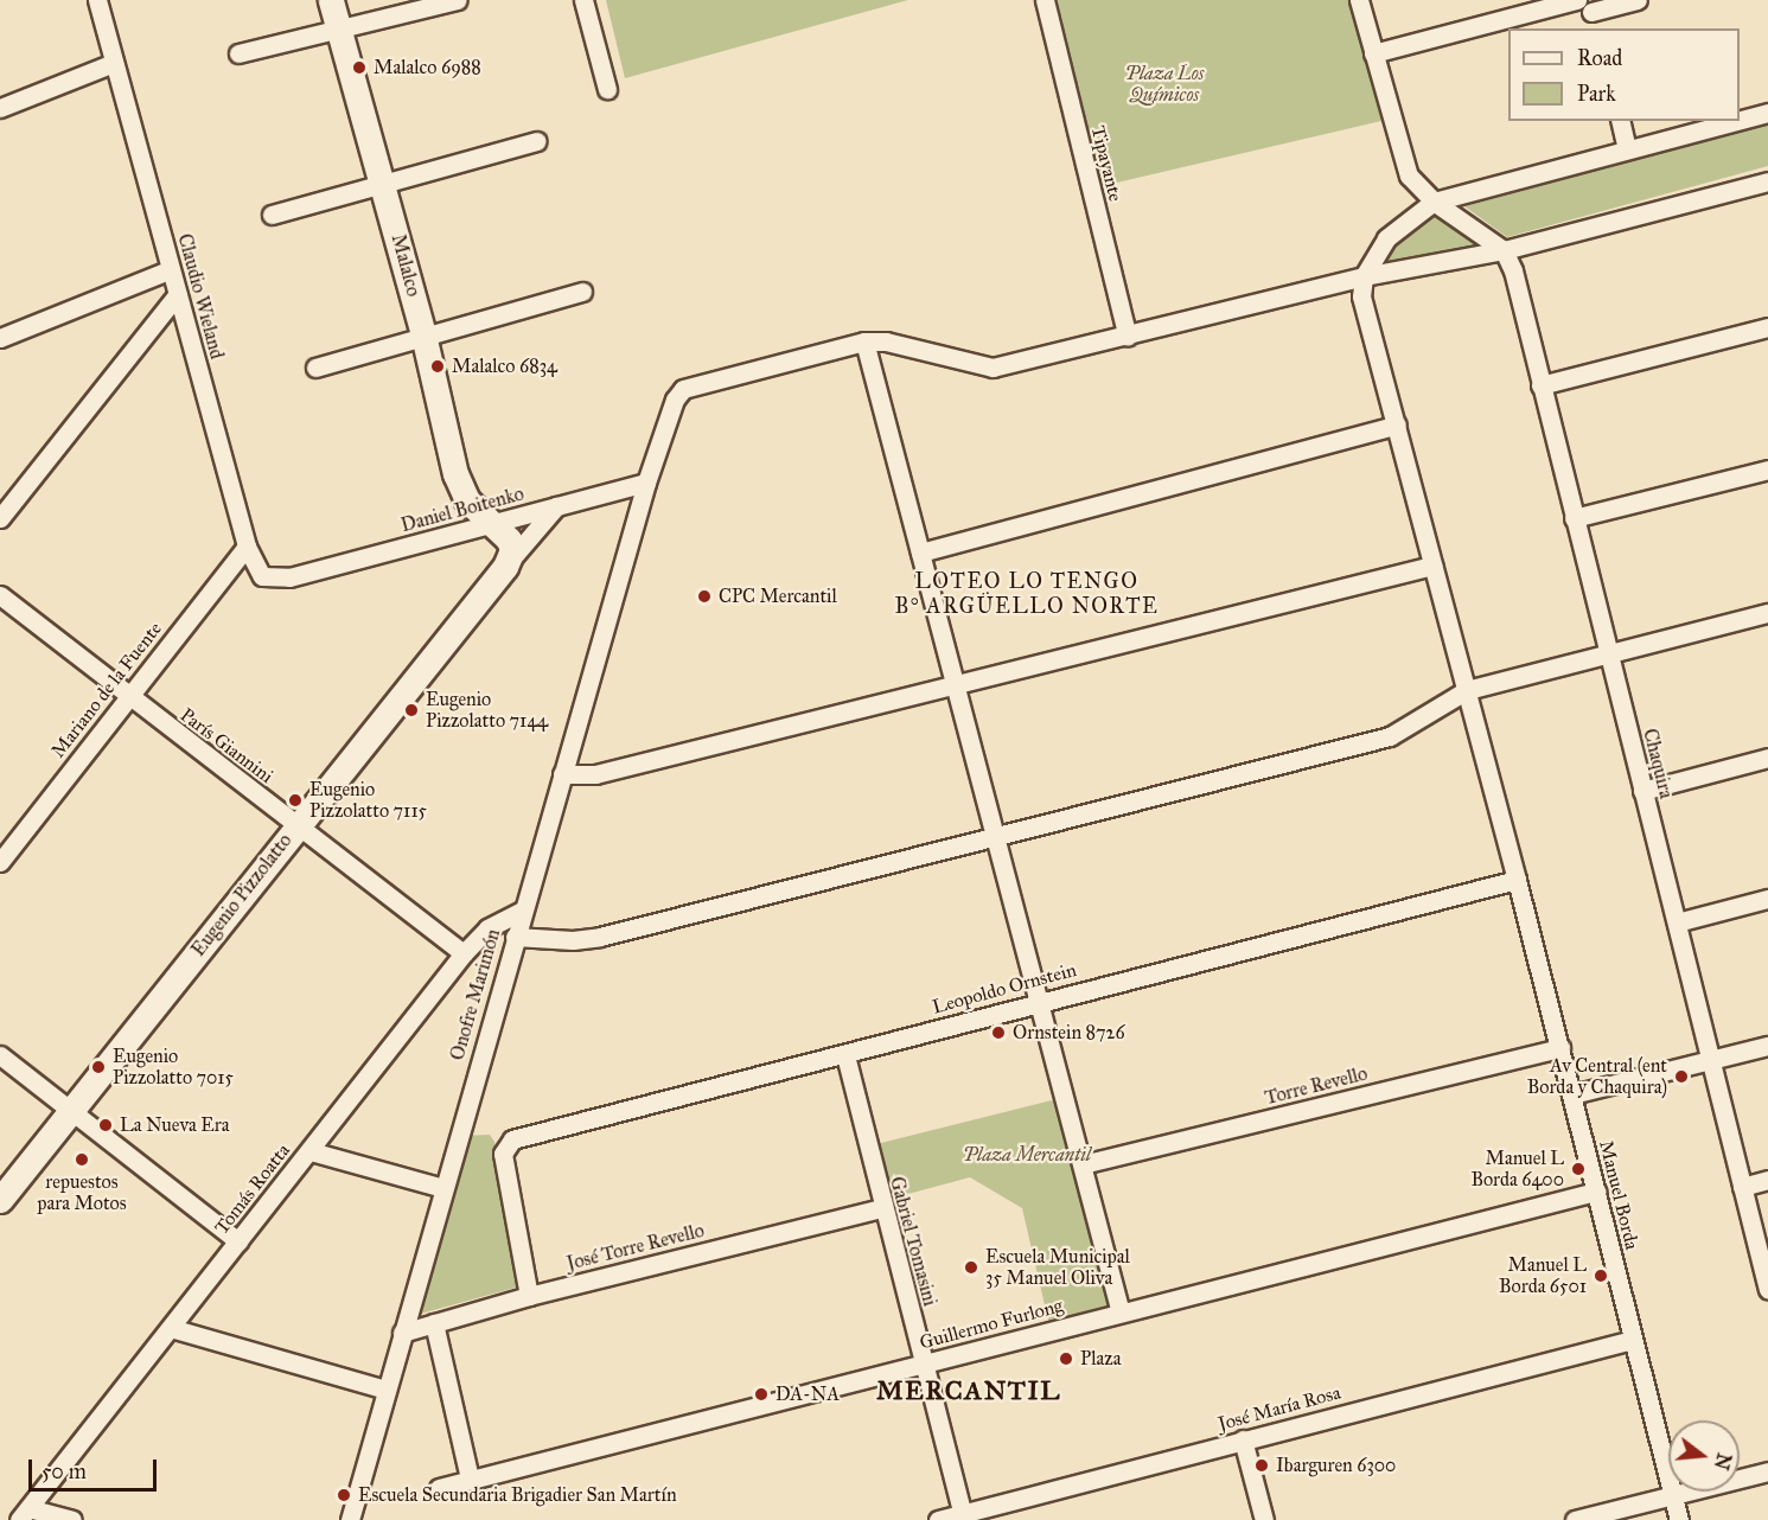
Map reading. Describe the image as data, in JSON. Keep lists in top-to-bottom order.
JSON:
{
  "streets": {
    "main road": ["Malalco", "Eugenio Pizzolatto"],
    "street": [
      "Tipayante",
      "Claudio Wieland",
      "Daniel Boitenko",
      "Mariano de la Fuente",
      "París Giannini",
      "Chaquira",
      "Leopoldo Ornstein",
      "Onofre Marimón",
      "Torre Revello",
      "Tomás Roatta",
      "Manuel Borda",
      "Gabriel Tomasini",
      "José Torre Revello",
      "Guillermo Furlong",
      "José María Rosa"
    ]
  },
  "crossings": [
    ["Malalco", "Daniel Boitenko"],
    ["Claudio Wieland", "Daniel Boitenko"],
    ["Claudio Wieland", "Mariano de la Fuente"],
    ["Daniel Boitenko", "Onofre Marimón"],
    ["Mariano de la Fuente", "París Giannini"],
    ["París Giannini", "Eugenio Pizzolatto"],
    ["París Giannini", "Tomás Roatta"],
    ["Leopoldo Ornstein", "Manuel Borda"],
    ["Leopoldo Ornstein", "Gabriel Tomasini"],
    ["Leopoldo Ornstein", "José Torre Revello"],
    ["Onofre Marimón", "Tomás Roatta"],
    ["Onofre Marimón", "José Torre Revello"],
    ["Torre Revello", "Manuel Borda"],
    ["Manuel Borda", "Guillermo Furlong"],
    ["Manuel Borda", "José María Rosa"],
    ["Gabriel Tomasini", "José Torre Revello"],
    ["Gabriel Tomasini", "Guillermo Furlong"],
    ["Gabriel Tomasini", "José María Rosa"]
  ],
  "districts": ["LOTEO LO TENGO B° ARGÜELLO NORTE", "MERCANTIL"],
  "parks": ["Plaza Los Químicos", "Plaza Mercantil"],
  "places": [
    "Malalco 6988",
    "Malalco 6834",
    "CPC Mercantil",
    "Eugenio Pizzolatto 7144",
    "Eugenio Pizzolatto 7115",
    "Ornstein 8726",
    "Eugenio Pizzolatto 7015",
    "Av Central (ent Borda y Chaquira)",
    "La Nueva Era",
    "repuestos para Motos",
    "Manuel L Borda 6400",
    "Escuela Municipal 35 Manuel Oliva",
    "Manuel L Borda 6501",
    "Plaza",
    "DA-NA",
    "Ibarguren 6300",
    "Escuela Secundaria Brigadier San Martín"
  ],
  "legend": ["Road", "Park"],
  "scale_bar": "50 m",
  "north": "right"
}
